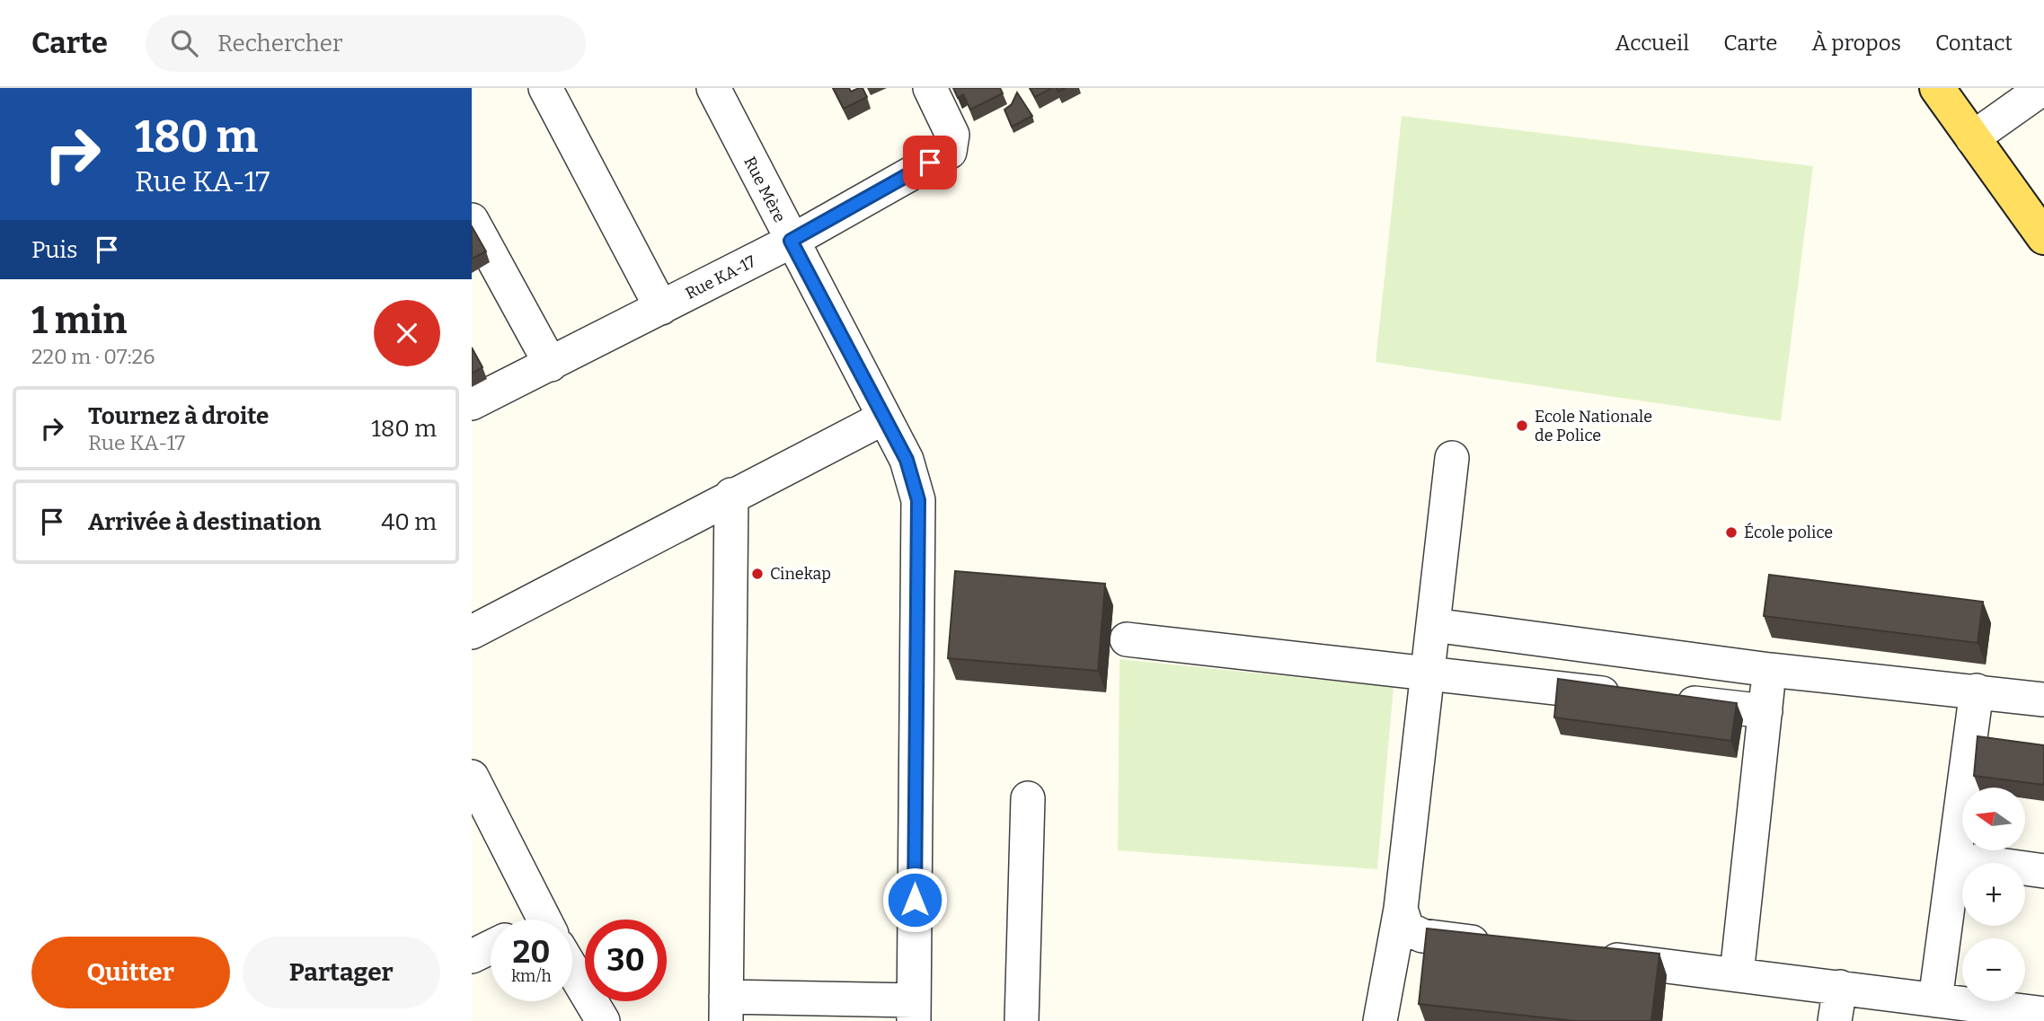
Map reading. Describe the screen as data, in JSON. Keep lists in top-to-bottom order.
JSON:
{
  "streets": {
    "street": ["Rue Mère", "Rue KA-17"]
  },
  "crossings": [
    ["Rue Mère", "Rue KA-17"]
  ],
  "places": ["Ecole Nationale de Police", "École police", "Cinekap"],
  "north": "left",
  "page": {
    "header": "Carte",
    "search": "Rechercher",
    "nav": [
      "Accueil",
      "Carte",
      "À propos",
      "Contact"
    ],
    "turn": ["180 m", "Rue KA-17"],
    "then": "Puis",
    "heading": ["1 min", "220 m · 07:26"],
    "list": [
      {
        "name": "Tournez à droite",
        "note": "Rue KA-17",
        "value": "180 m"
      },
      {
        "name": "Arrivée à destination",
        "value": "40 m"
      }
    ],
    "map_buttons": ["+", "−"],
    "speed": "20 km/h",
    "limit": "30",
    "buttons": ["Quitter", "Partager"]
  }
}
